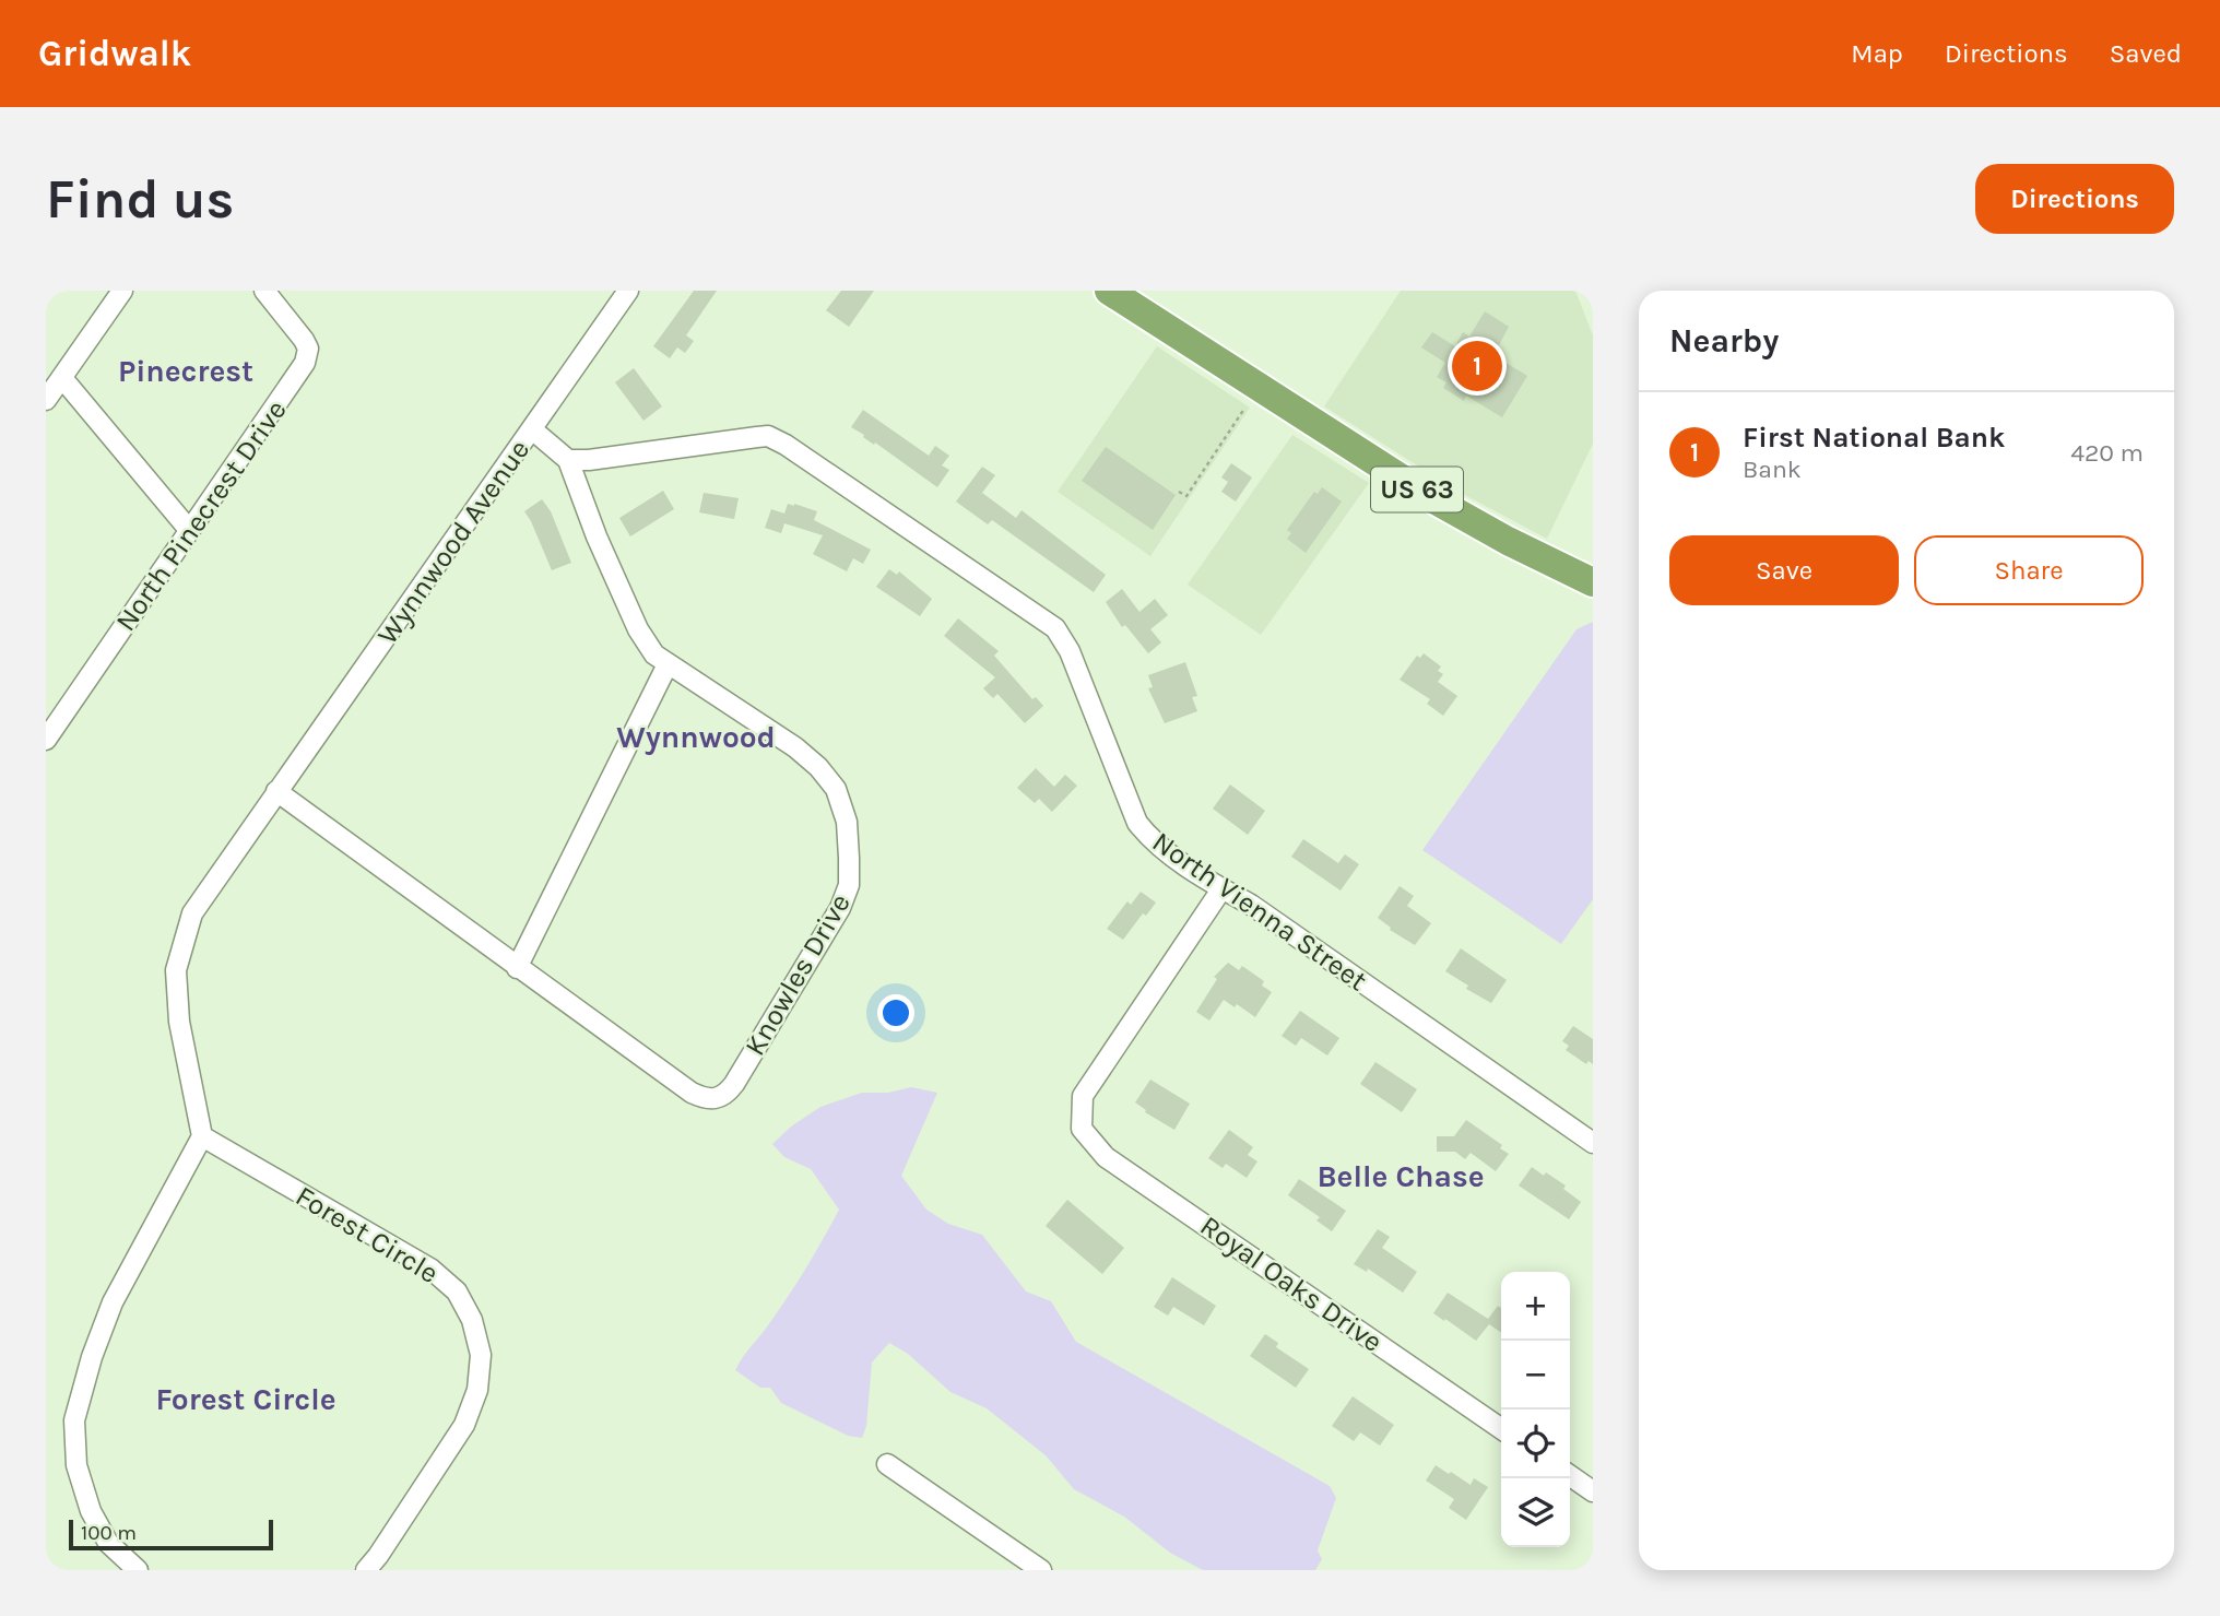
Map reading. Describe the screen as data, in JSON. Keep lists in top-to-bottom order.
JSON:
{
  "streets": {
    "highway": ["US 63"],
    "street": [
      "North Pinecrest Drive",
      "Wynnwood Avenue",
      "North Vienna Street",
      "Knowles Drive",
      "Forest Circle",
      "Royal Oaks Drive"
    ]
  },
  "crossings": [
    ["Wynnwood Avenue", "Knowles Drive"],
    ["North Vienna Street", "Knowles Drive"],
    ["North Vienna Street", "Royal Oaks Drive"]
  ],
  "districts": [
    "Pinecrest",
    "Wynnwood",
    "Belle Chase",
    "Forest Circle"
  ],
  "scale_bar": "100 m",
  "page": {
    "header": "Gridwalk",
    "nav": ["Map", "Directions", "Saved"],
    "buttons": [
      "Directions",
      ["Save", "Share"]
    ],
    "title": "Find us",
    "heading": "Nearby",
    "pins": "1",
    "list": [
      {
        "mark": "1",
        "name": "First National Bank",
        "note": "Bank",
        "value": "420 m"
      }
    ],
    "map_buttons": ["+", "−"],
    "scale": "100 m"
  }
}
